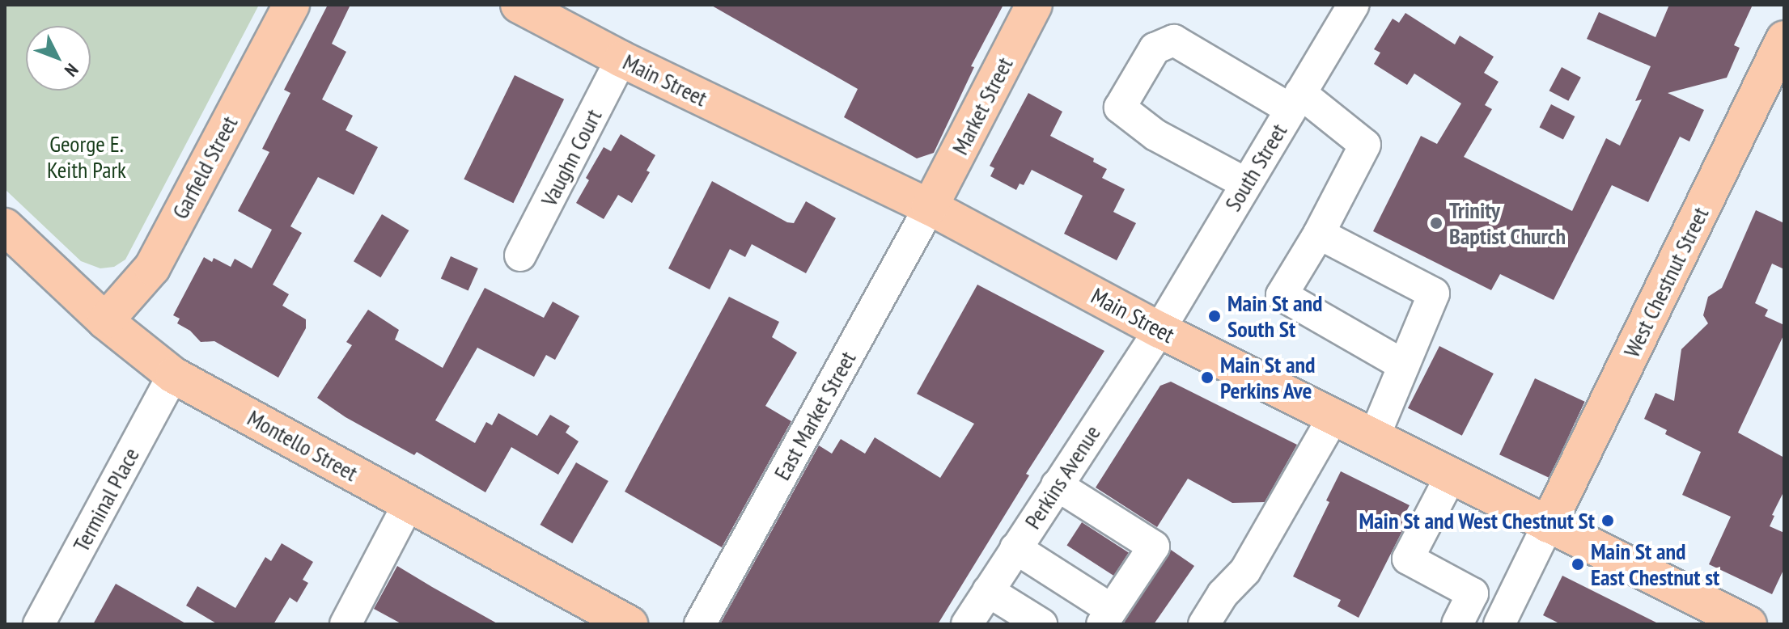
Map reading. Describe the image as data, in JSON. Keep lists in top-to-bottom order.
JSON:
{
  "streets": {
    "main road": [
      "Main Street",
      "Market Street",
      "Garfield Street",
      "West Chestnut Street",
      "Montello Street"
    ],
    "street": [
      "Vaughn Court",
      "South Street",
      "East Market Street",
      "Perkins Avenue",
      "Terminal Place"
    ]
  },
  "crossings": [
    ["Main Street", "Market Street"],
    ["Main Street", "Vaughn Court"],
    ["Main Street", "South Street"],
    ["Main Street", "West Chestnut Street"],
    ["Main Street", "East Market Street"],
    ["Main Street", "Perkins Avenue"],
    ["Market Street", "East Market Street"],
    ["Garfield Street", "Montello Street"],
    ["South Street", "Perkins Avenue"],
    ["Montello Street", "Terminal Place"]
  ],
  "parks": ["George E. Keith Park"],
  "places": [
    "Trinity Baptist Church",
    "Main St and South St",
    "Main St and Perkins Ave",
    "Main St and West Chestnut St",
    "Main St and East Chestnut st"
  ],
  "north": "bottom right"
}
